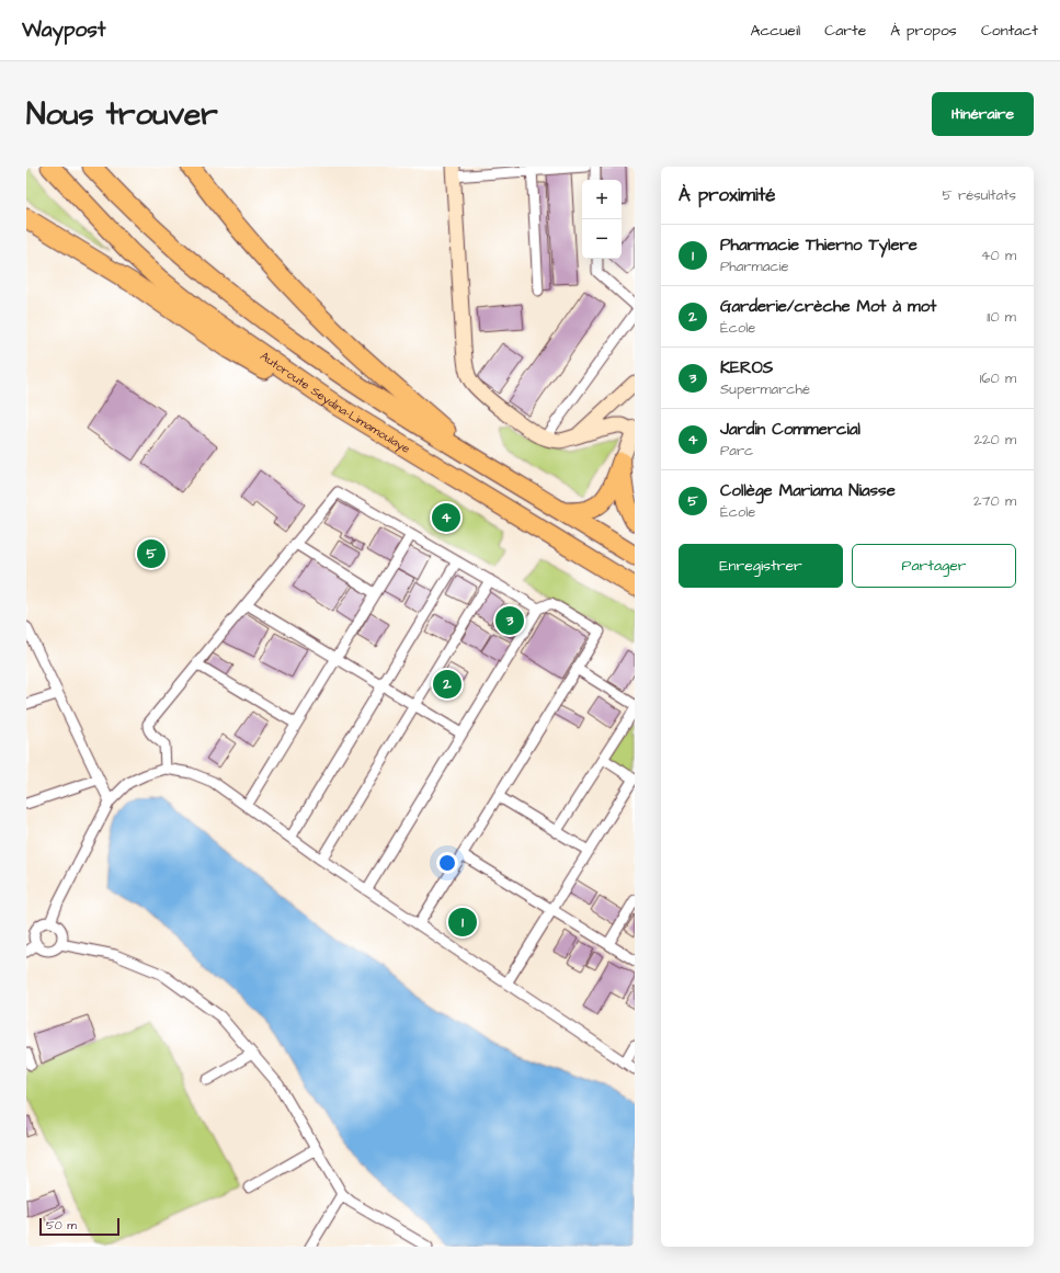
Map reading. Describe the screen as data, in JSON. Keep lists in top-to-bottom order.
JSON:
{
  "streets": {
    "highway": ["Autoroute Seydina-Limamoulaye"]
  },
  "scale_bar": "50 m",
  "page": {
    "header": "Waypost",
    "nav": [
      "Accueil",
      "Carte",
      "À propos",
      "Contact"
    ],
    "buttons": [
      "Itinéraire",
      ["Enregistrer", "Partager"]
    ],
    "title": "Nous trouver",
    "heading": ["À proximité", "5 résultats"],
    "map_buttons": ["+", "−"],
    "list": [
      {
        "mark": "1",
        "name": "Pharmacie Thierno Tylere",
        "note": "Pharmacie",
        "value": "40 m"
      },
      {
        "mark": "2",
        "name": "Garderie/crèche Mot à mot",
        "note": "École",
        "value": "110 m"
      },
      {
        "mark": "3",
        "name": "KEROS",
        "note": "Supermarché",
        "value": "160 m"
      },
      {
        "mark": "4",
        "name": "Jardin Commercial",
        "note": "Parc",
        "value": "220 m"
      },
      {
        "mark": "5",
        "name": "Collège Mariama Niasse",
        "note": "École",
        "value": "270 m"
      }
    ],
    "pins": [
      "4",
      "5",
      "3",
      "2",
      "1"
    ],
    "scale": "50 m"
  }
}
